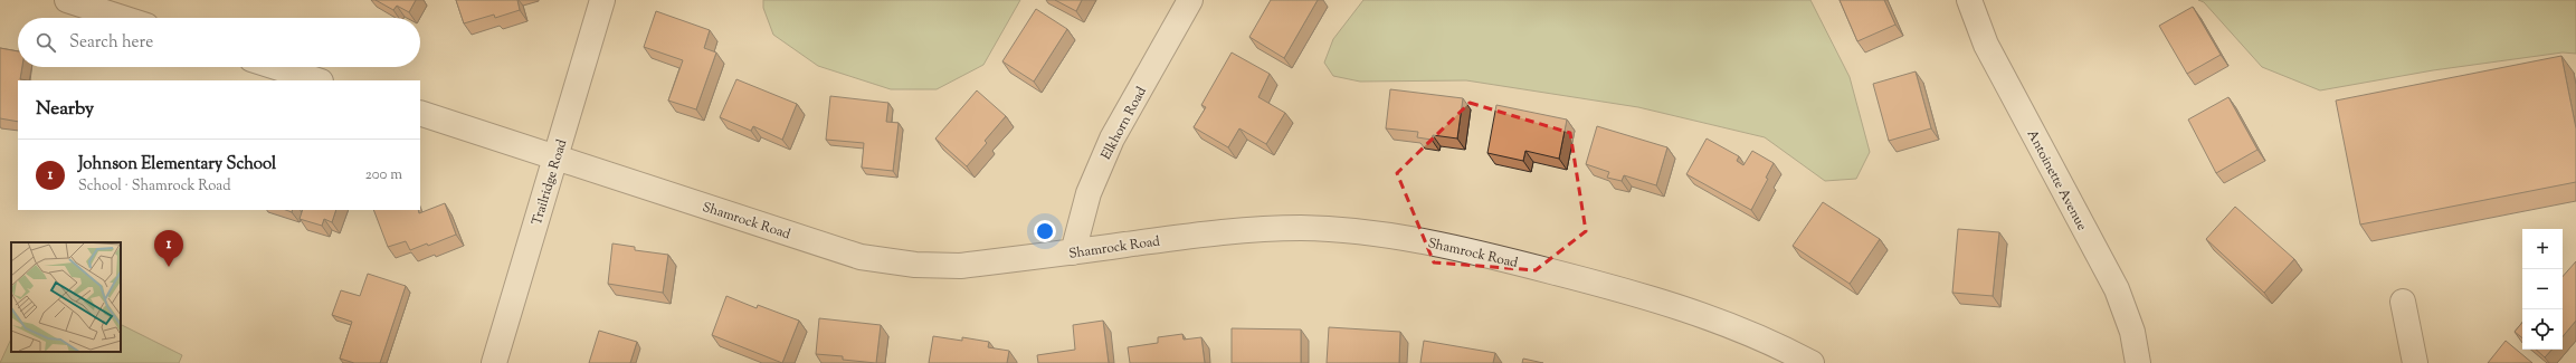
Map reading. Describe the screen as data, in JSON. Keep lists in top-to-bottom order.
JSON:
{
  "streets": {
    "street": [
      "Elkhorn Road",
      "Antoinette Avenue",
      "Trailridge Road",
      "Shamrock Road"
    ]
  },
  "crossings": [
    ["Elkhorn Road", "Shamrock Road"],
    ["Trailridge Road", "Shamrock Road"]
  ],
  "page": {
    "search": "Search here",
    "heading": "Nearby",
    "list": [
      {
        "mark": "1",
        "name": "Johnson Elementary School",
        "note": "School · Shamrock Road",
        "value": "200 m"
      }
    ],
    "map_buttons": ["+", "−"],
    "pins": "1"
  }
}
